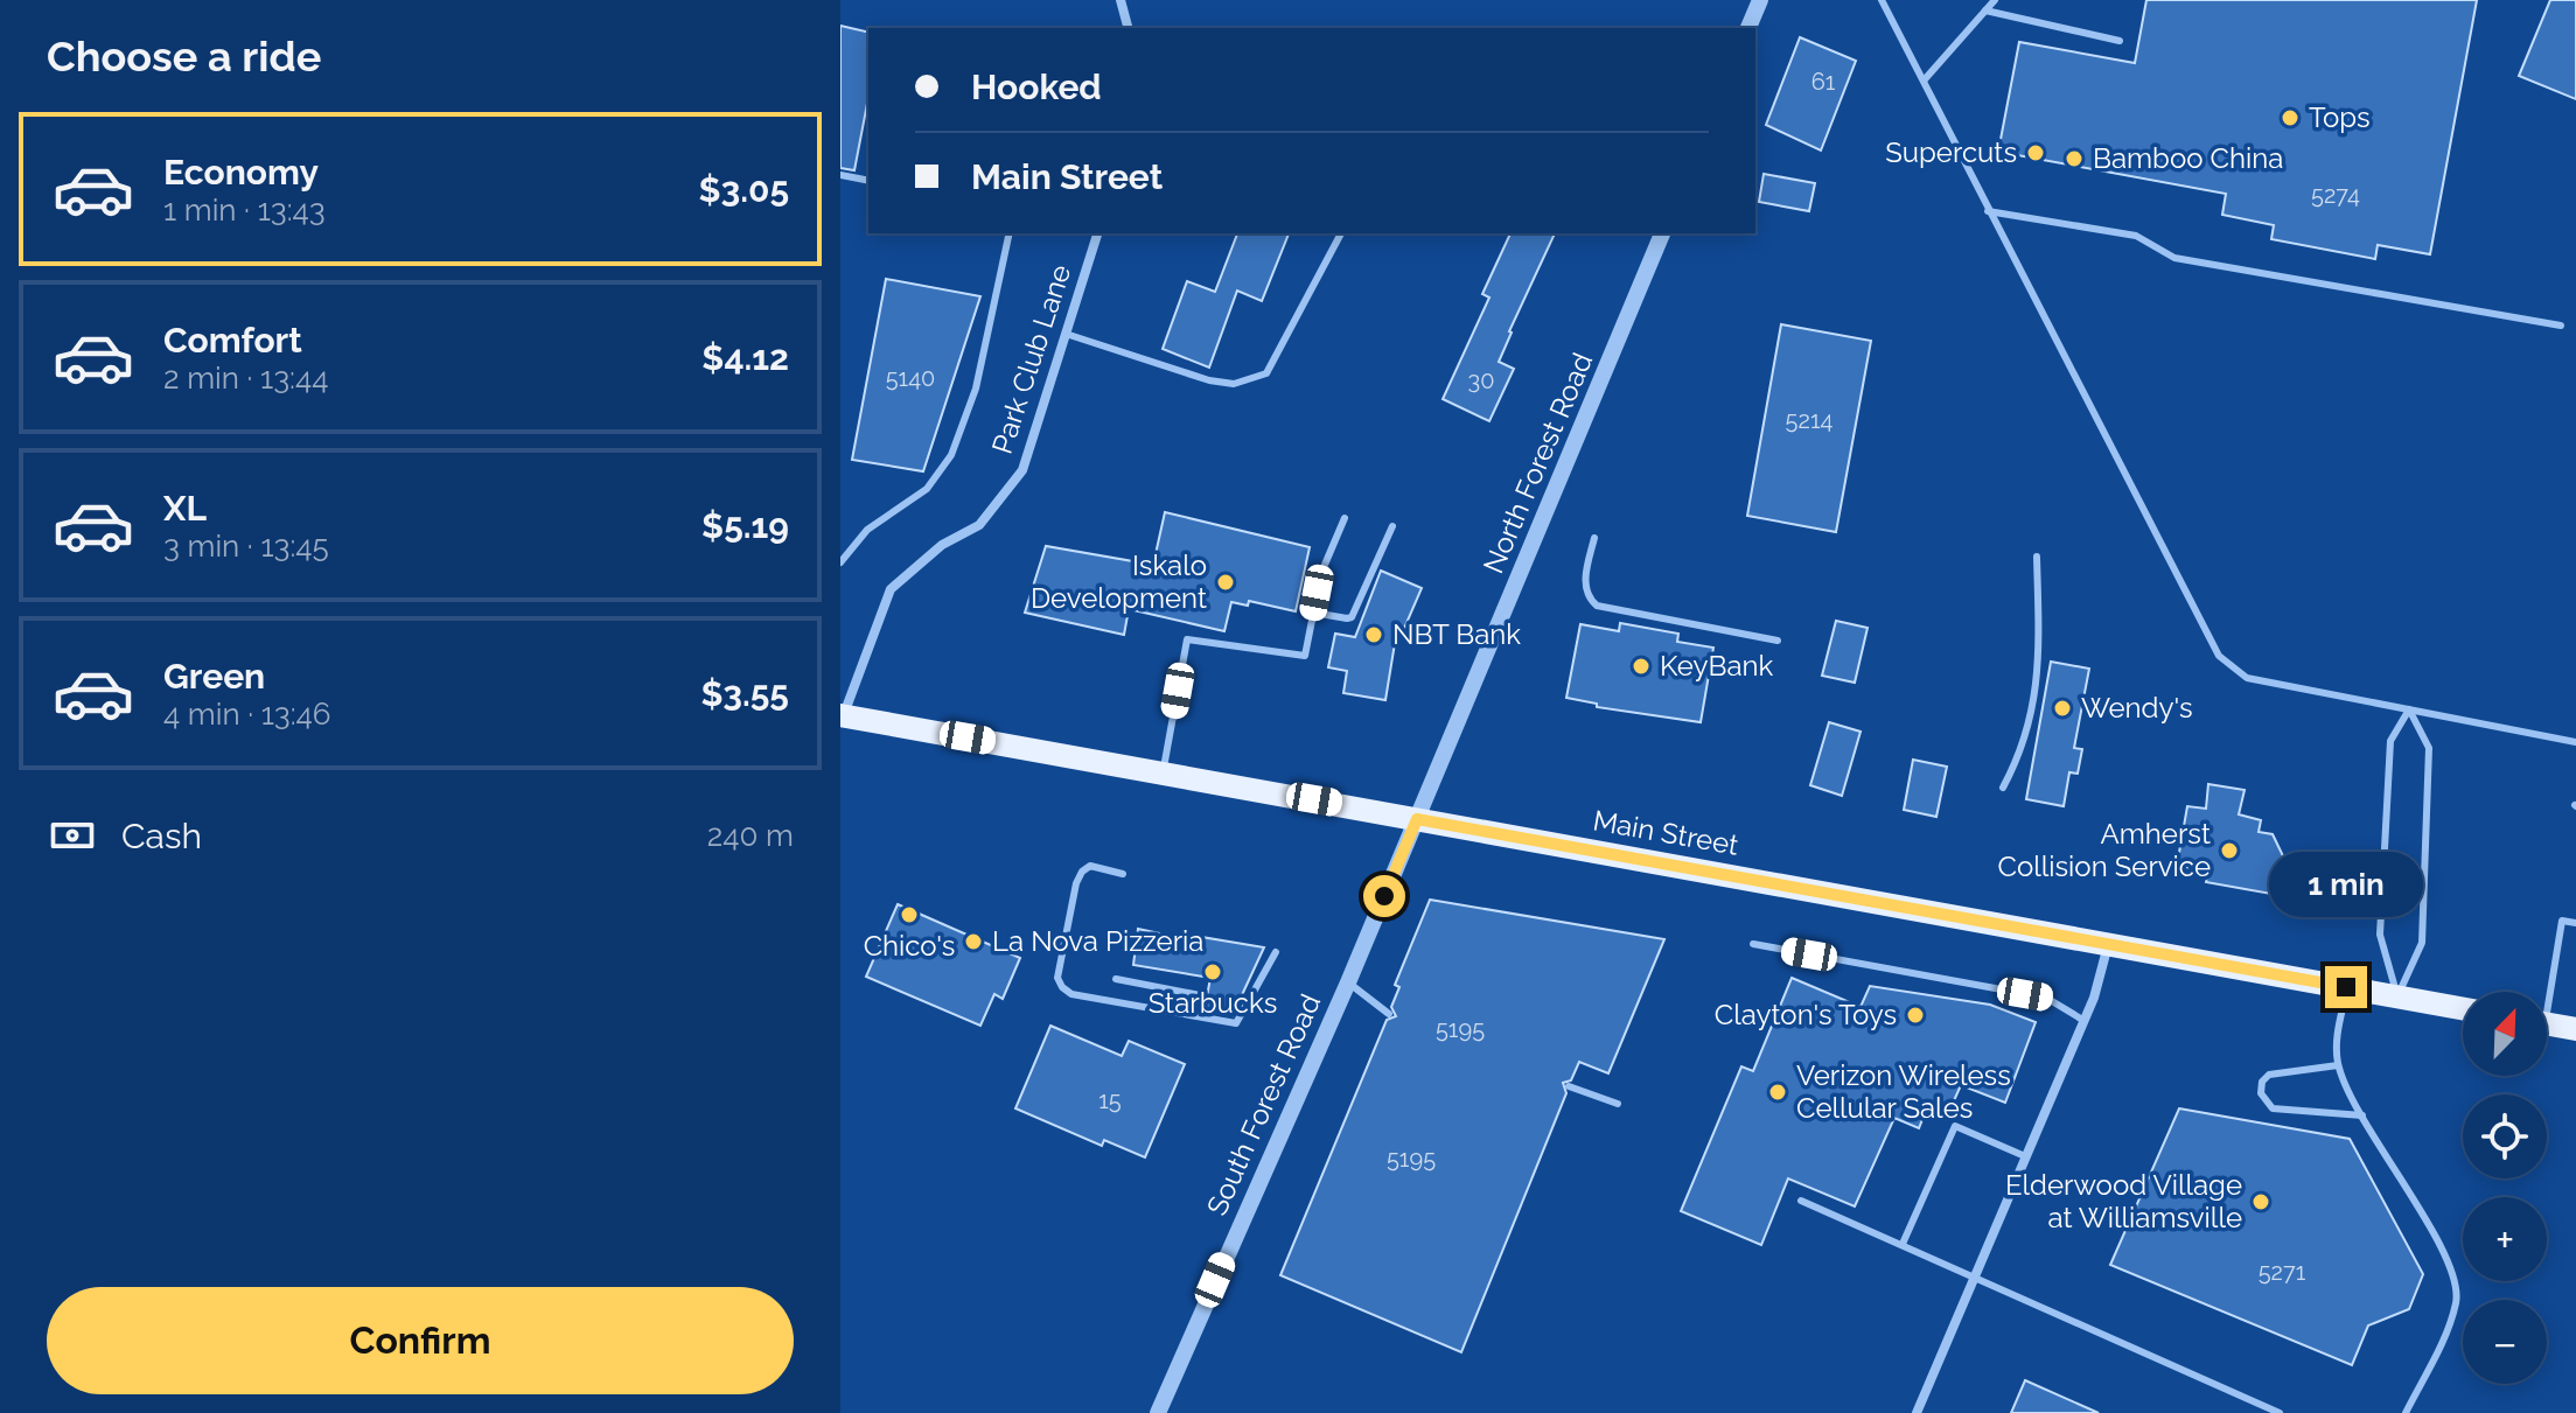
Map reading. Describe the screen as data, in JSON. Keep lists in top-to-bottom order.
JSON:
{
  "streets": {
    "main road": ["Main Street"],
    "street": ["Park Club Lane", "North Forest Road", "South Forest Road"]
  },
  "crossings": [
    ["Park Club Lane", "Main Street"],
    ["North Forest Road", "Main Street"],
    ["North Forest Road", "South Forest Road"],
    ["Main Street", "South Forest Road"]
  ],
  "places": [
    "Tops",
    "Supercuts",
    "Bamboo China",
    "Iskalo Development",
    "NBT Bank",
    "KeyBank",
    "Wendy's",
    "Amherst Collision Service",
    "Chico's",
    "La Nova Pizzeria",
    "Starbucks",
    "Clayton's Toys",
    "Verizon Wireless Cellular Sales",
    "Elderwood Village at Williamsville"
  ],
  "house_numbers": [
    "61",
    "5274",
    "5140",
    "30",
    "5214",
    "5195",
    "15",
    "5195",
    "5271"
  ],
  "north": "top right",
  "page": {
    "heading": "Choose a ride",
    "banner": ["Hooked", "Main Street"],
    "list": [
      {
        "name": "Economy",
        "note": "1 min · 13:43",
        "value": "$3.05"
      },
      {
        "name": "Comfort",
        "note": "2 min · 13:44",
        "value": "$4.12"
      },
      {
        "name": "XL",
        "note": "3 min · 13:45",
        "value": "$5.19"
      },
      {
        "name": "Green",
        "note": "4 min · 13:46",
        "value": "$3.55"
      }
    ],
    "pay": ["Cash", "240 m"],
    "bubble": "1 min",
    "map_buttons": ["+", "−"],
    "buttons": "Confirm"
  }
}
